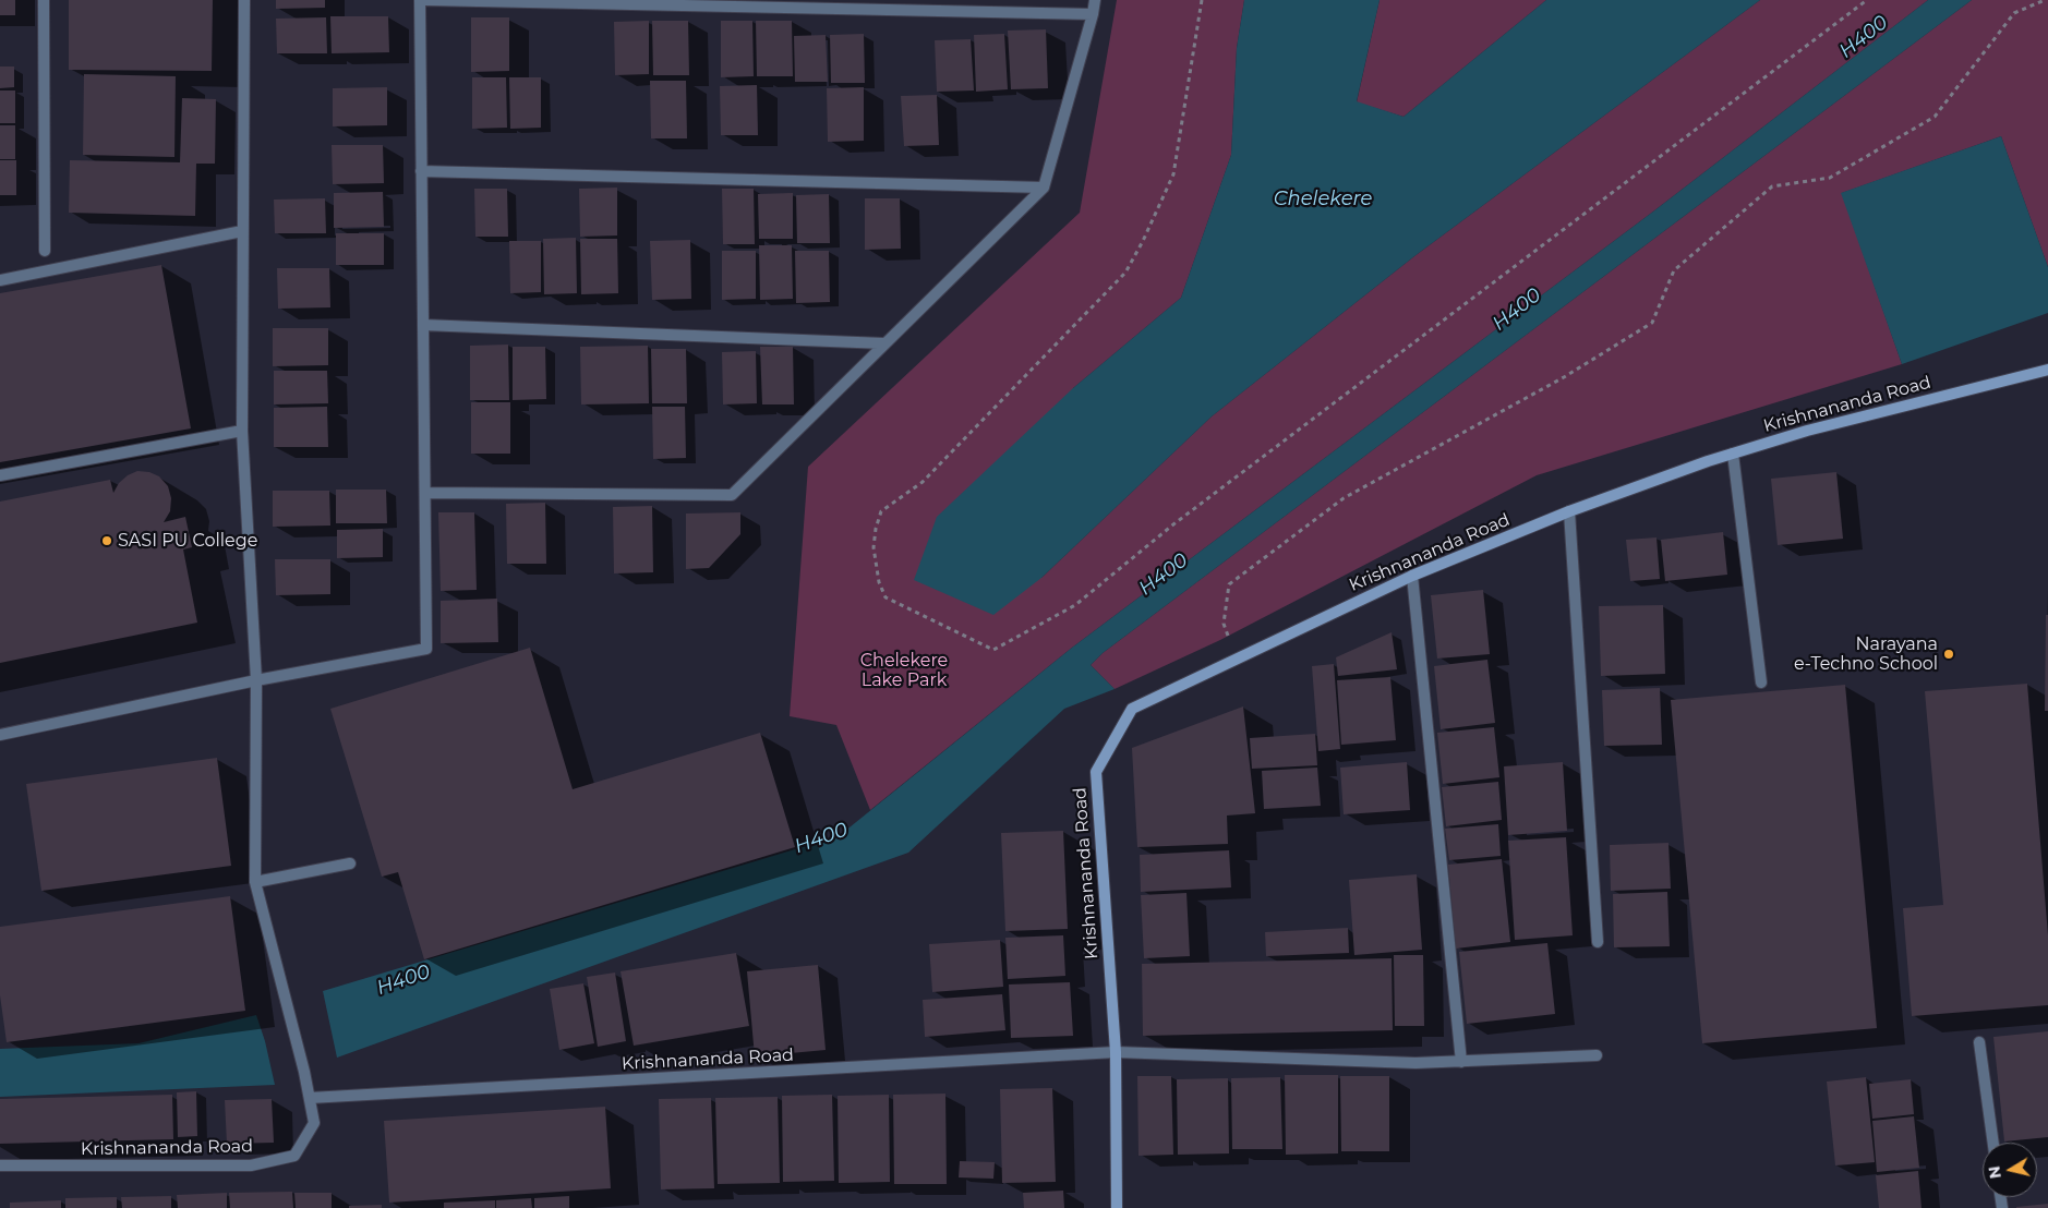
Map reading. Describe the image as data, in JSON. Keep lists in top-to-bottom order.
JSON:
{
  "streets": {
    "street": ["Krishnananda Road"]
  },
  "water": ["H400", "Chelekere"],
  "parks": ["Chelekere Lake Park"],
  "places": ["SASI PU College", "Narayana e-Techno School"],
  "north": "left"
}
